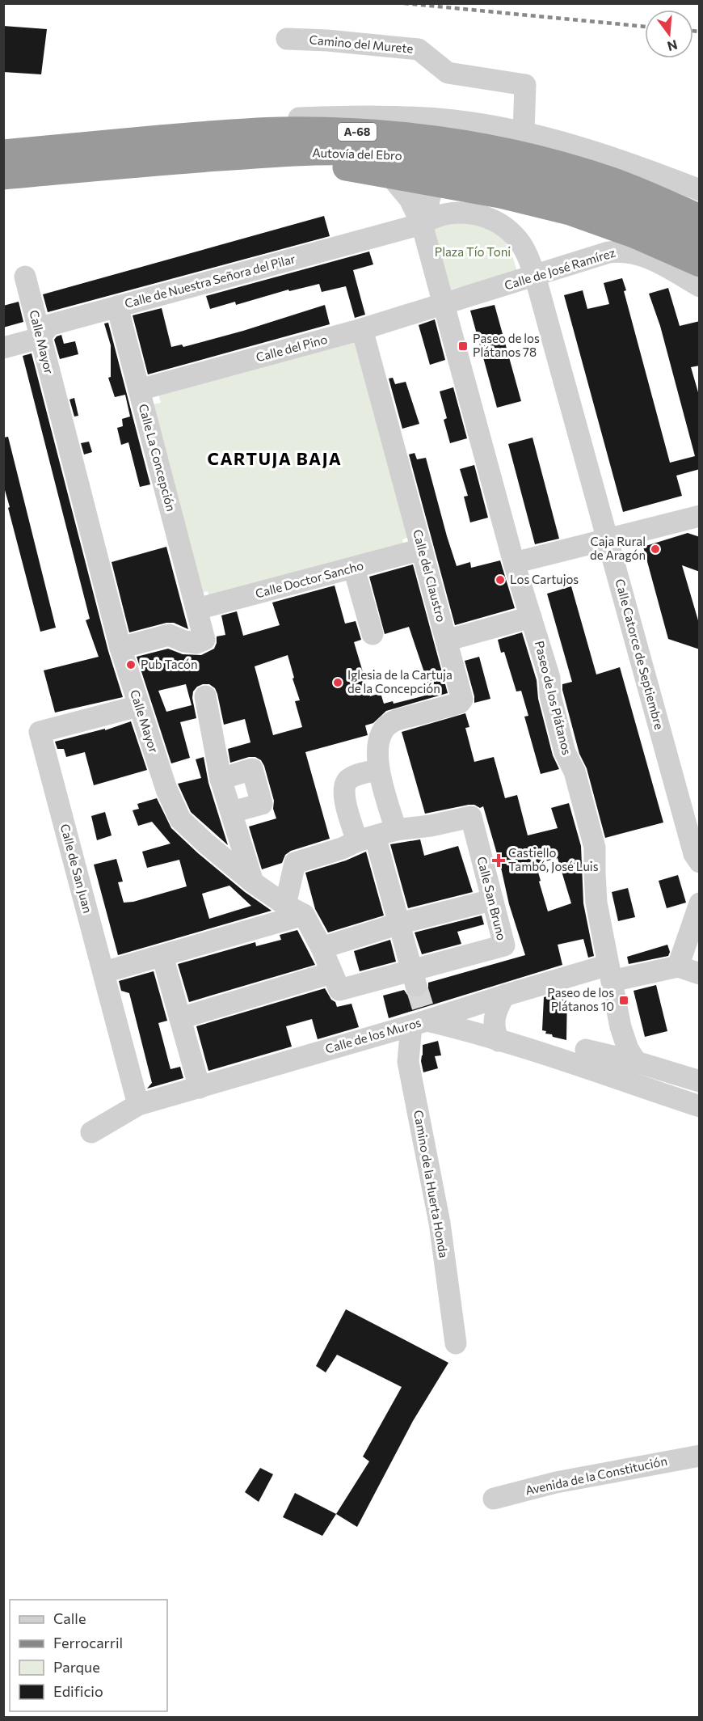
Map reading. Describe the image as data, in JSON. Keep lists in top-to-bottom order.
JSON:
{
  "streets": {
    "highway": ["A-68", "Autovía del Ebro"],
    "street": [
      "Camino del Murete",
      "Calle de José Ramírez",
      "Calle de Nuestra Señora del Pilar",
      "Calle Mayor",
      "Calle del Pino",
      "Calle La Concepción",
      "Calle del Claustro",
      "Calle Doctor Sancho",
      "Calle Catorce de Septiembre",
      "Paseo de los Plátanos",
      "Calle de San Juan",
      "Calle San Bruno",
      "Calle de los Muros",
      "Camino de la Huerta Honda",
      "Avenida de la Constitución"
    ]
  },
  "crossings": [
    ["Calle de José Ramírez", "Calle del Pino"],
    ["Calle de José Ramírez", "Calle Catorce de Septiembre"],
    ["Calle de José Ramírez", "Paseo de los Plátanos"],
    ["Calle de Nuestra Señora del Pilar", "Calle Mayor"],
    ["Calle de Nuestra Señora del Pilar", "Calle La Concepción"],
    ["Calle de Nuestra Señora del Pilar", "Paseo de los Plátanos"],
    ["Calle Mayor", "Calle La Concepción"],
    ["Calle Mayor", "Calle de San Juan"],
    ["Calle Mayor", "Calle San Bruno"],
    ["Calle del Pino", "Calle La Concepción"],
    ["Calle del Pino", "Calle del Claustro"],
    ["Calle del Pino", "Paseo de los Plátanos"],
    ["Calle La Concepción", "Calle Doctor Sancho"],
    ["Calle del Claustro", "Calle Doctor Sancho"],
    ["Paseo de los Plátanos", "Calle de los Muros"],
    ["Calle de San Juan", "Calle de los Muros"],
    ["Calle de los Muros", "Camino de la Huerta Honda"]
  ],
  "districts": ["CARTUJA BAJA"],
  "parks": ["Plaza Tío Toni"],
  "places": {
    "transit": ["Paseo de los Plátanos 78", "Paseo de los Plátanos 10"],
    "other": [
      "Caja Rural de Aragón",
      "Los Cartujos",
      "Pub Tacón",
      "Iglesia de la Cartuja de la Concepción"
    ],
    "health": ["Castiello Tambó, José Luis"]
  },
  "legend": [
    "Calle",
    "Ferrocarril",
    "Parque",
    "Edificio"
  ],
  "north": "bottom"
}
